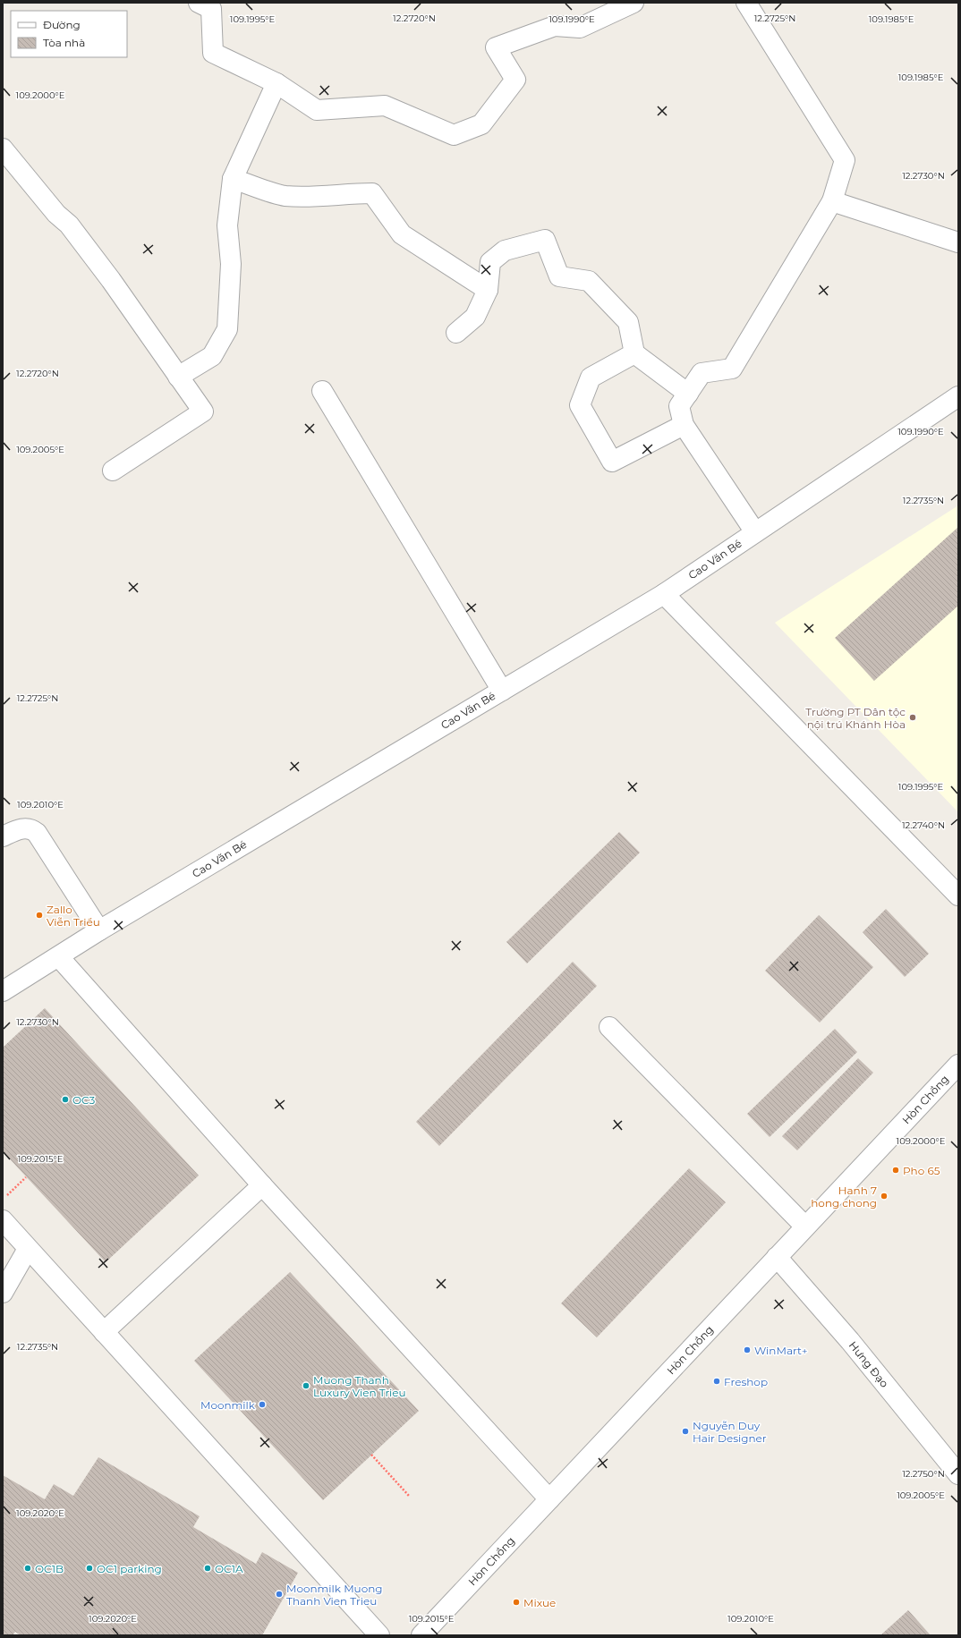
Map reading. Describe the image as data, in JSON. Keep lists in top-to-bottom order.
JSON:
{
  "streets": {
    "street": ["Cao Văn Bé", "Hòn Chồng", "Hưng Đạo"]
  },
  "crossings": [
    ["Hòn Chồng", "Hưng Đạo"]
  ],
  "places": [
    "Trường PT Dân tộc nội trú Khánh Hòa",
    "Zallo Viễn Triều",
    "OC3",
    "Pho 65",
    "Hanh 7 hong chong",
    "WinMart+",
    "Freshop",
    "Muong Thanh Luxury Vien Trieu",
    "Moonmilk",
    "Nguyễn Duy Hair Designer",
    "OC1B",
    "OC1 parking",
    "OC1A",
    "Moonmilk Muong Thanh Vien Trieu",
    "Mixue"
  ],
  "legend": ["Đường", "Tòa nhà"],
  "coordinates": [
    "12.2720°N",
    "12.2725°N",
    "109.1995°E",
    "109.1990°E",
    "109.1985°E",
    "109.2000°E",
    "12.2730°N",
    "109.2005°E",
    "12.2735°N",
    "109.2010°E",
    "12.2740°N",
    "109.2015°E",
    "12.2750°N",
    "109.2020°E"
  ]
}
